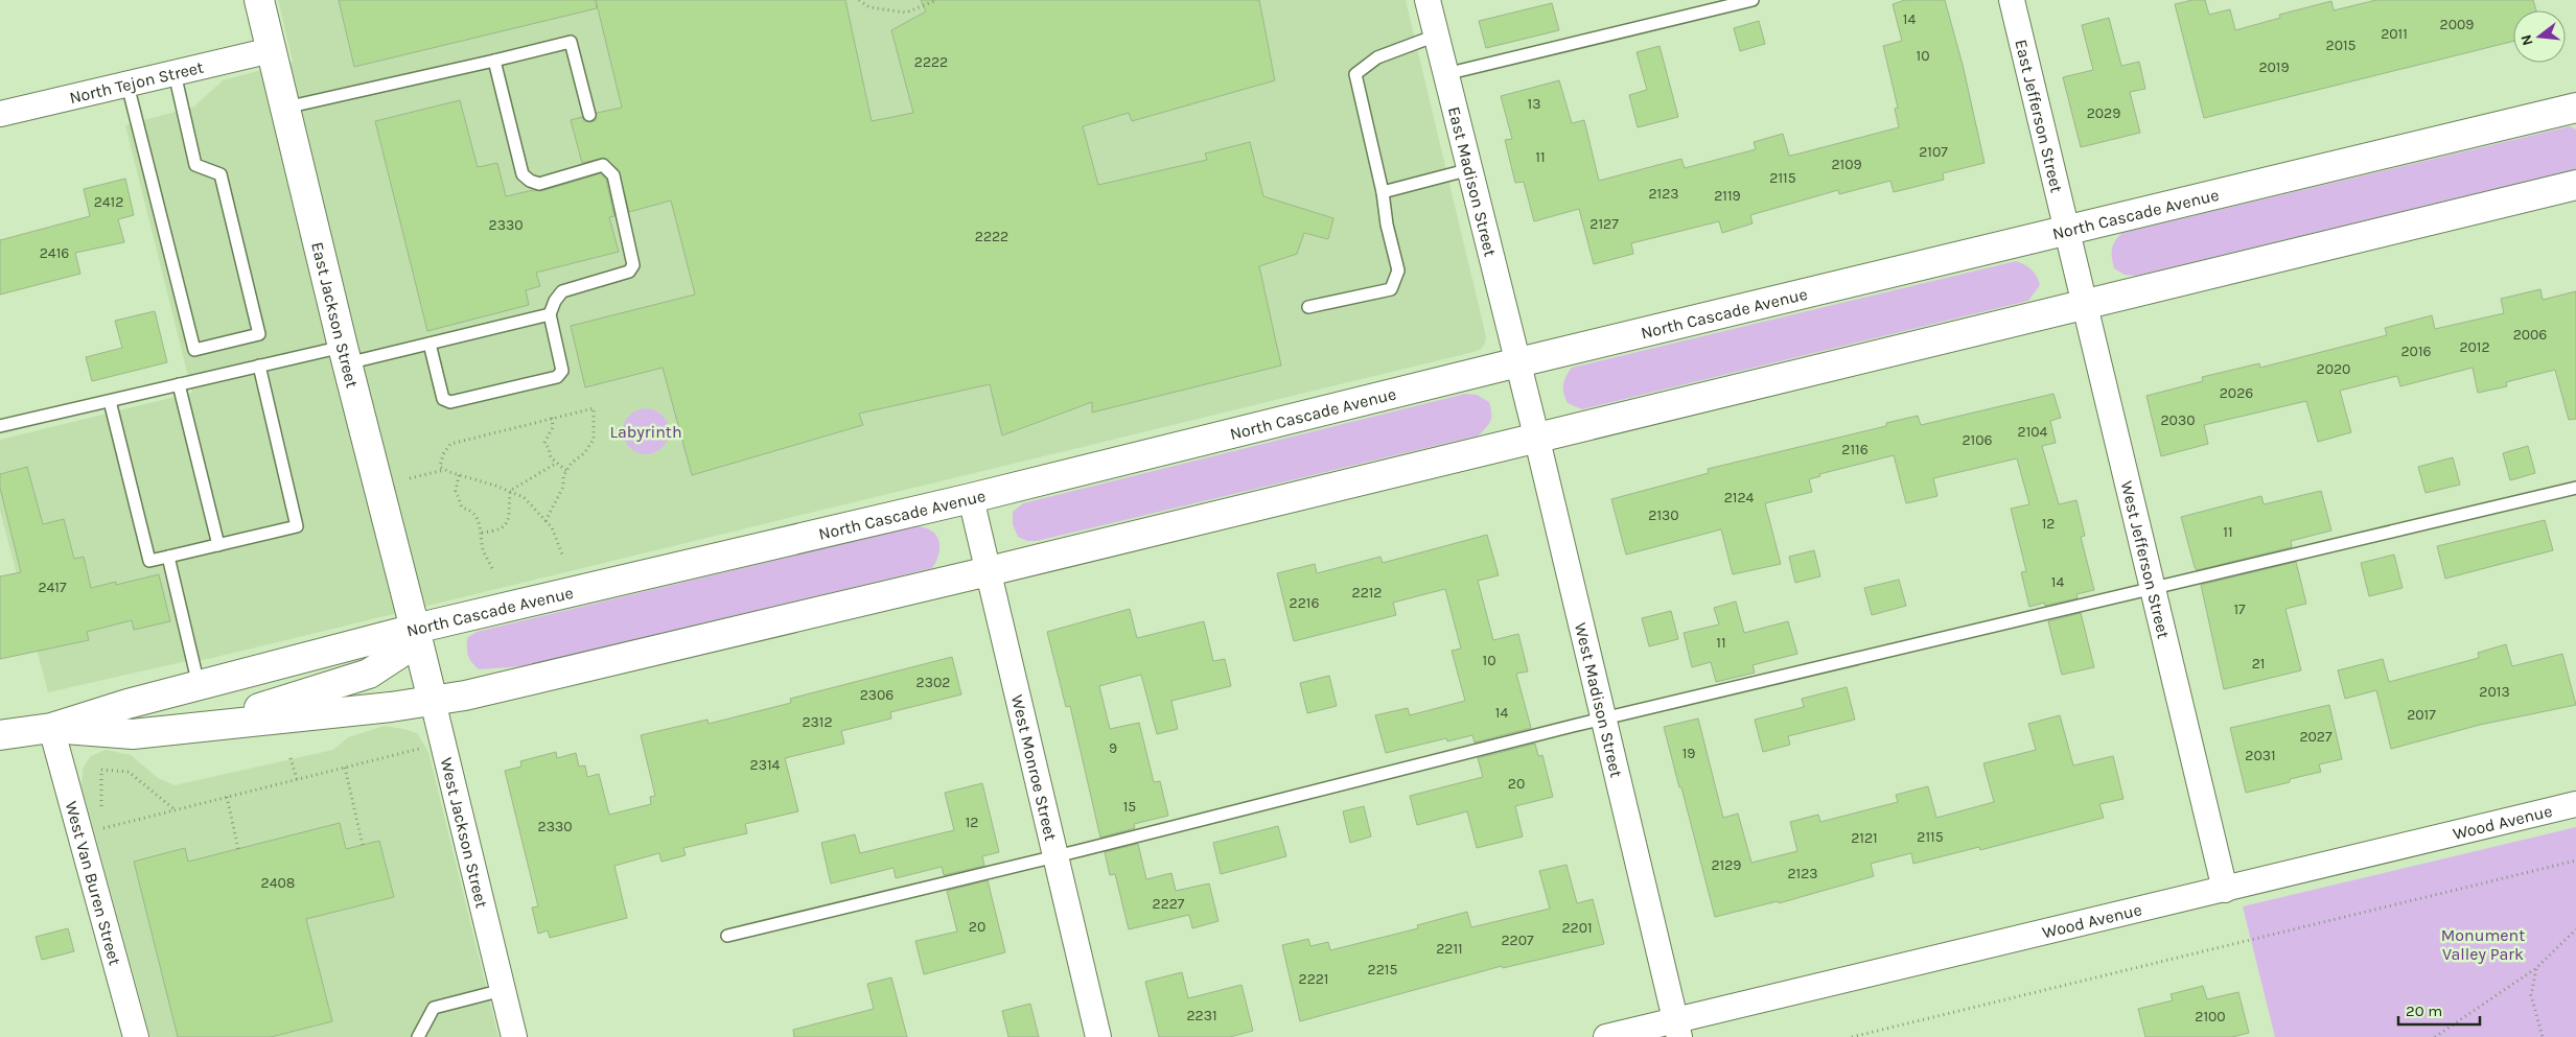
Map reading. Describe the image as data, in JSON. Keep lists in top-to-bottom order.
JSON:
{
  "streets": {
    "main road": ["North Cascade Avenue", "East Jackson Street", "West Jackson Street"],
    "street": [
      "North Tejon Street",
      "East Jefferson Street",
      "East Madison Street",
      "West Jefferson Street",
      "West Madison Street",
      "West Monroe Street",
      "Wood Avenue",
      "West Van Buren Street"
    ]
  },
  "crossings": [
    ["North Tejon Street", "East Jackson Street"],
    ["East Jefferson Street", "North Cascade Avenue"],
    ["East Jefferson Street", "West Jefferson Street"],
    ["East Madison Street", "North Cascade Avenue"],
    ["East Madison Street", "West Madison Street"],
    ["North Cascade Avenue", "East Jackson Street"],
    ["North Cascade Avenue", "West Jefferson Street"],
    ["North Cascade Avenue", "West Madison Street"],
    ["North Cascade Avenue", "West Monroe Street"],
    ["North Cascade Avenue", "West Jackson Street"],
    ["North Cascade Avenue", "West Van Buren Street"],
    ["East Jackson Street", "West Jackson Street"],
    ["West Jefferson Street", "Wood Avenue"],
    ["West Madison Street", "Wood Avenue"]
  ],
  "parks": ["Labyrinth", "Monument Valley Park"],
  "house_numbers": [
    "14",
    "2009",
    "2011",
    "2015",
    "10",
    "2222",
    "2019",
    "13",
    "2029",
    "2107",
    "11",
    "2109",
    "2115",
    "2123",
    "2119",
    "2412",
    "2127",
    "2330",
    "2222",
    "2416",
    "2006",
    "2012",
    "2016",
    "2020",
    "2026",
    "2030",
    "2104",
    "2106",
    "2116",
    "2124",
    "2130",
    "12",
    "11",
    "14",
    "2417",
    "2212",
    "2216",
    "17",
    "11",
    "10",
    "21",
    "2302",
    "2013",
    "2306",
    "14",
    "2017",
    "2312",
    "2027",
    "9",
    "19",
    "2031",
    "2314",
    "20",
    "15",
    "12",
    "2330",
    "2115",
    "2121",
    "2129",
    "2123",
    "2408",
    "2227",
    "20",
    "2201",
    "2207",
    "2211",
    "2215",
    "2221",
    "2231",
    "2100"
  ],
  "scale_bar": "20 m",
  "north": "left"
}
